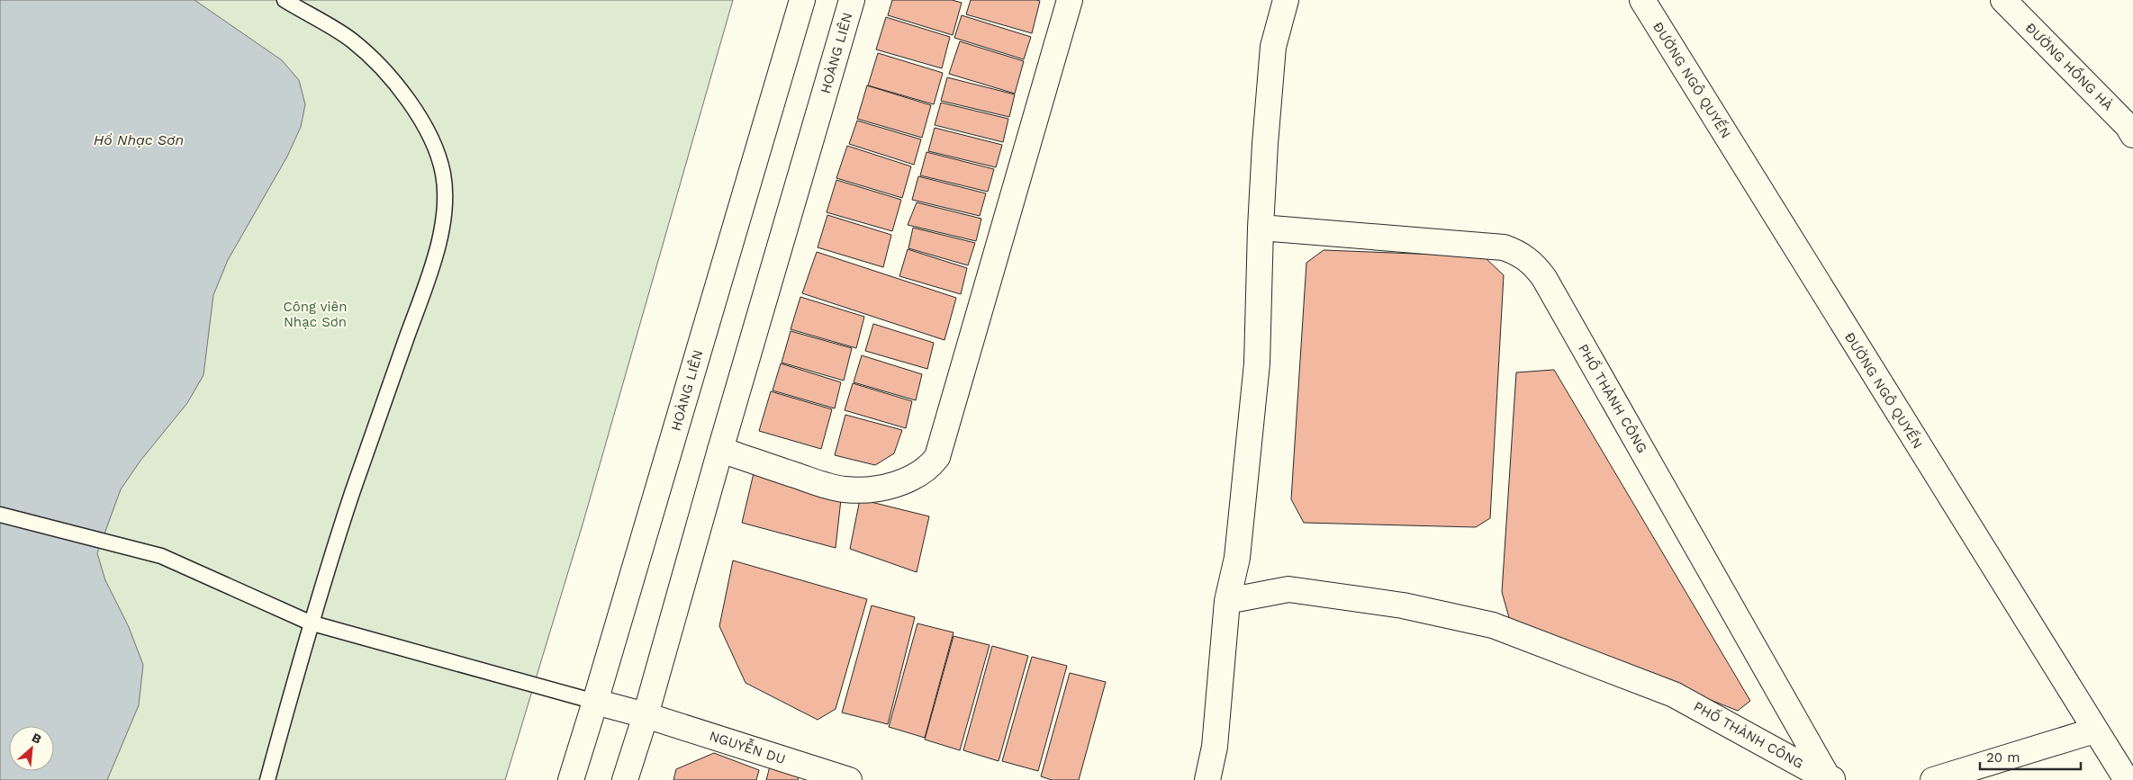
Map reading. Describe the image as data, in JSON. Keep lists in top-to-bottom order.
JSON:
{
  "streets": {
    "street": [
      "HOÀNG LIÊN",
      "ĐƯỜNG HỒNG HÀ",
      "ĐƯỜNG NGÔ QUYẾN",
      "PHỐ THÀNH CÔNG",
      "NGUYỄN DU"
    ]
  },
  "crossings": [
    ["HOÀNG LIÊN", "NGUYỄN DU"]
  ],
  "water": ["Hồ Nhạc Sơn"],
  "parks": ["Công viên Nhạc Sơn"],
  "scale_bar": "20 m",
  "north": "top right"
}
